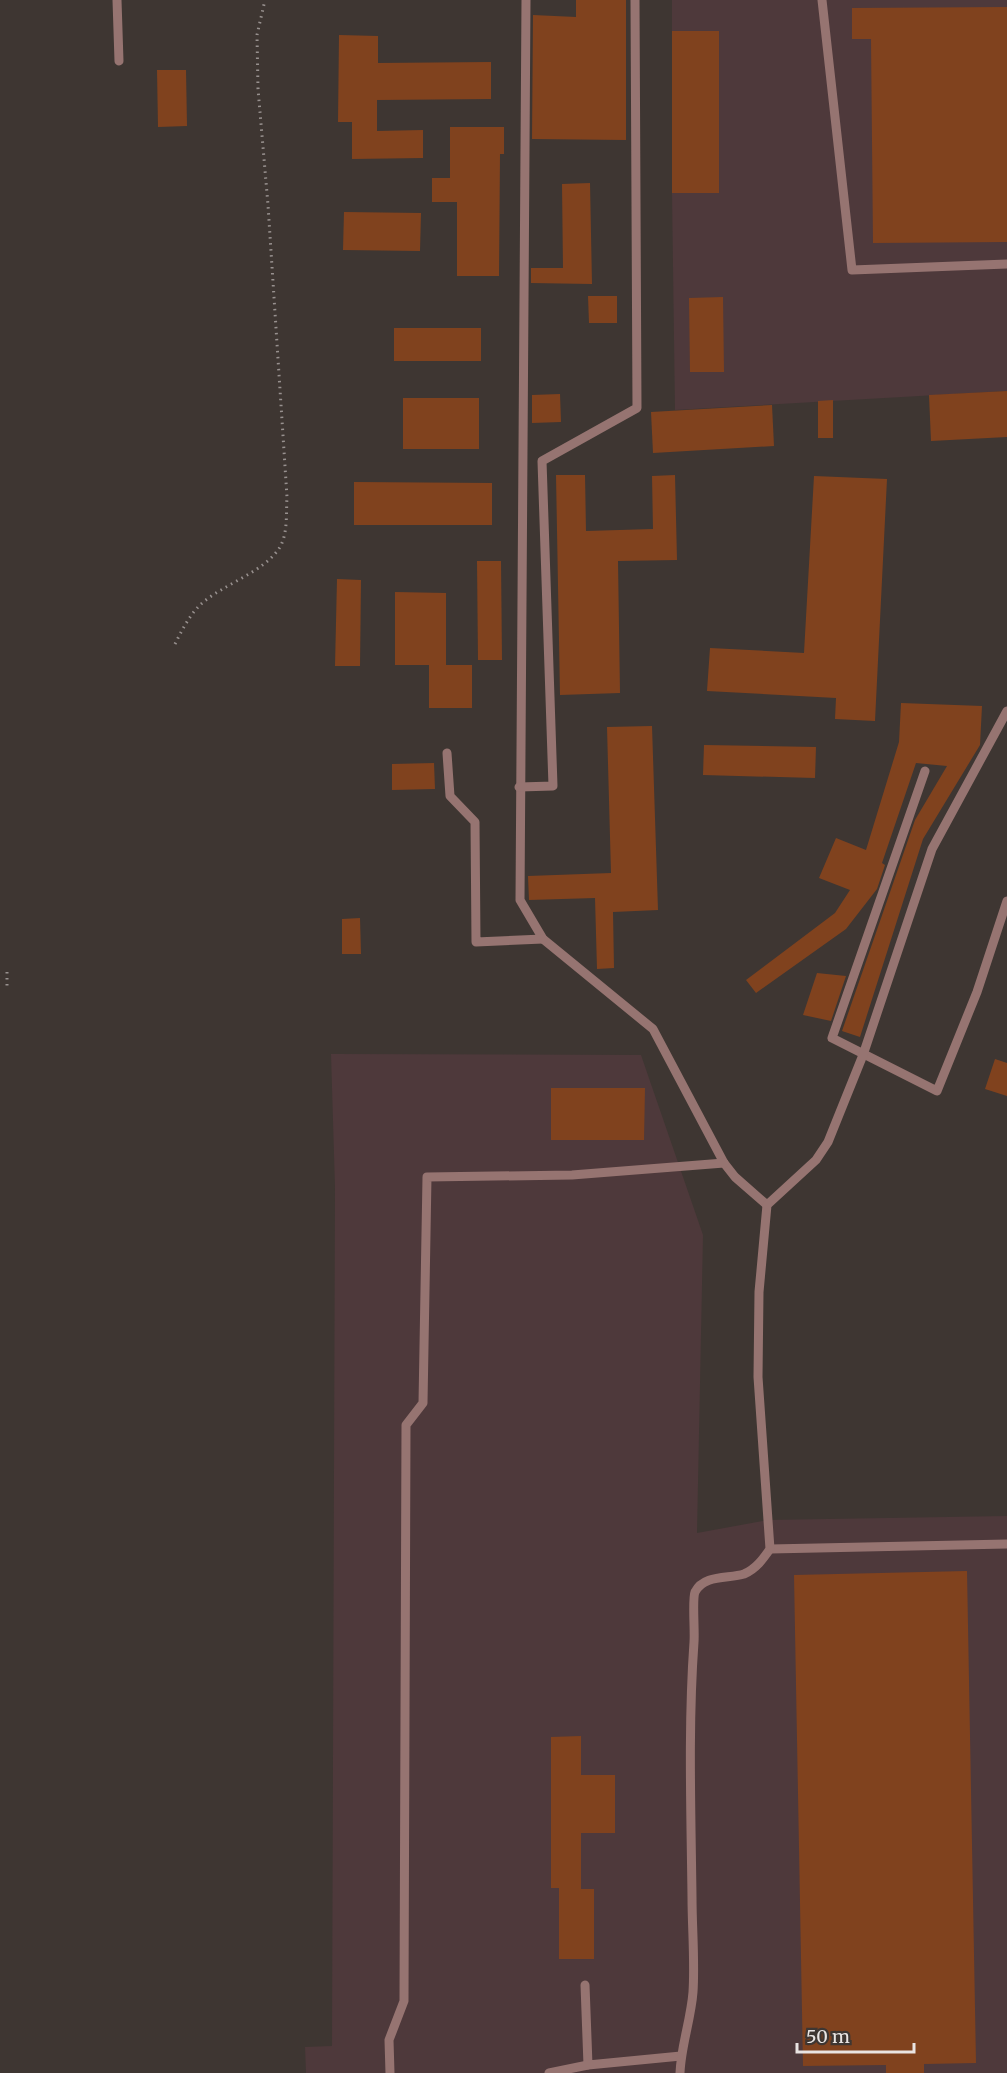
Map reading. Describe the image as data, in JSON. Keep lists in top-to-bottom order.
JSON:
{
  "scale_bar": "50 m"
}
